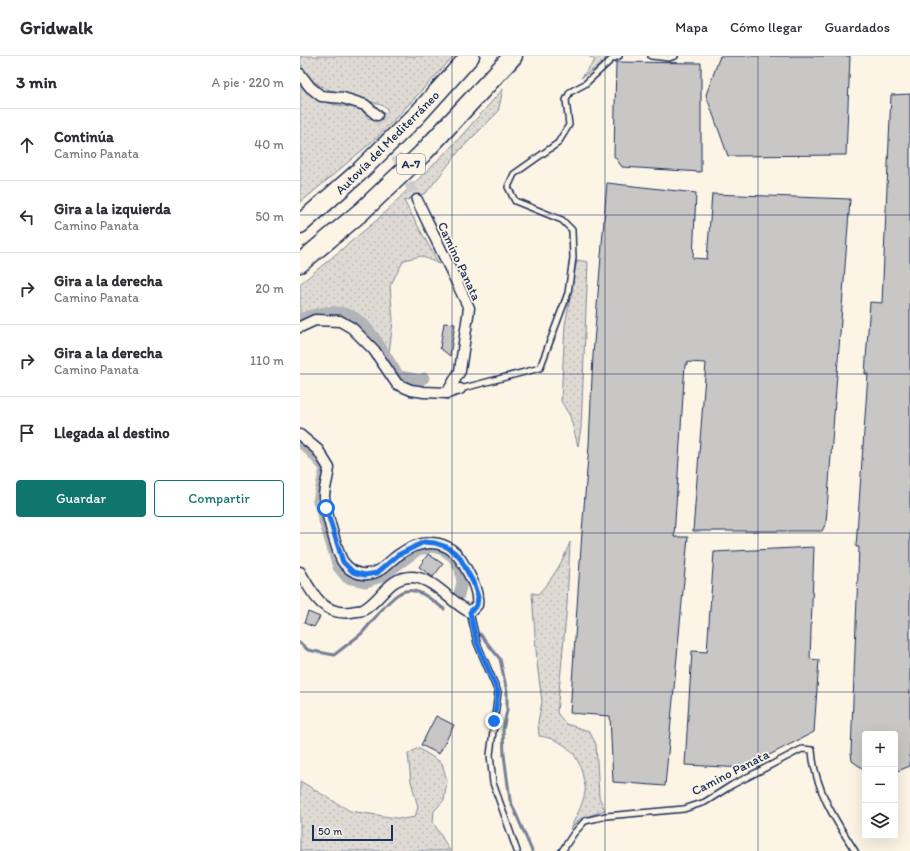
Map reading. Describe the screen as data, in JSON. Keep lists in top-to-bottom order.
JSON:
{
  "streets": {
    "highway": ["Autovía del Mediterráneo", "A-7"],
    "street": ["Camino Panata"]
  },
  "scale_bar": "50 m",
  "page": {
    "header": "Gridwalk",
    "nav": ["Mapa", "Cómo llegar", "Guardados"],
    "heading": ["3 min", "A pie · 220 m"],
    "list": [
      ["Continúa", "Camino Panata", "40 m"],
      ["Gira a la izquierda", "Camino Panata", "50 m"],
      ["Gira a la derecha", "Camino Panata", "20 m"],
      ["Gira a la derecha", "Camino Panata", "110 m"],
      "Llegada al destino"
    ],
    "buttons": ["Guardar", "Compartir"],
    "map_buttons": ["+", "−"],
    "scale": "50 m"
  }
}
